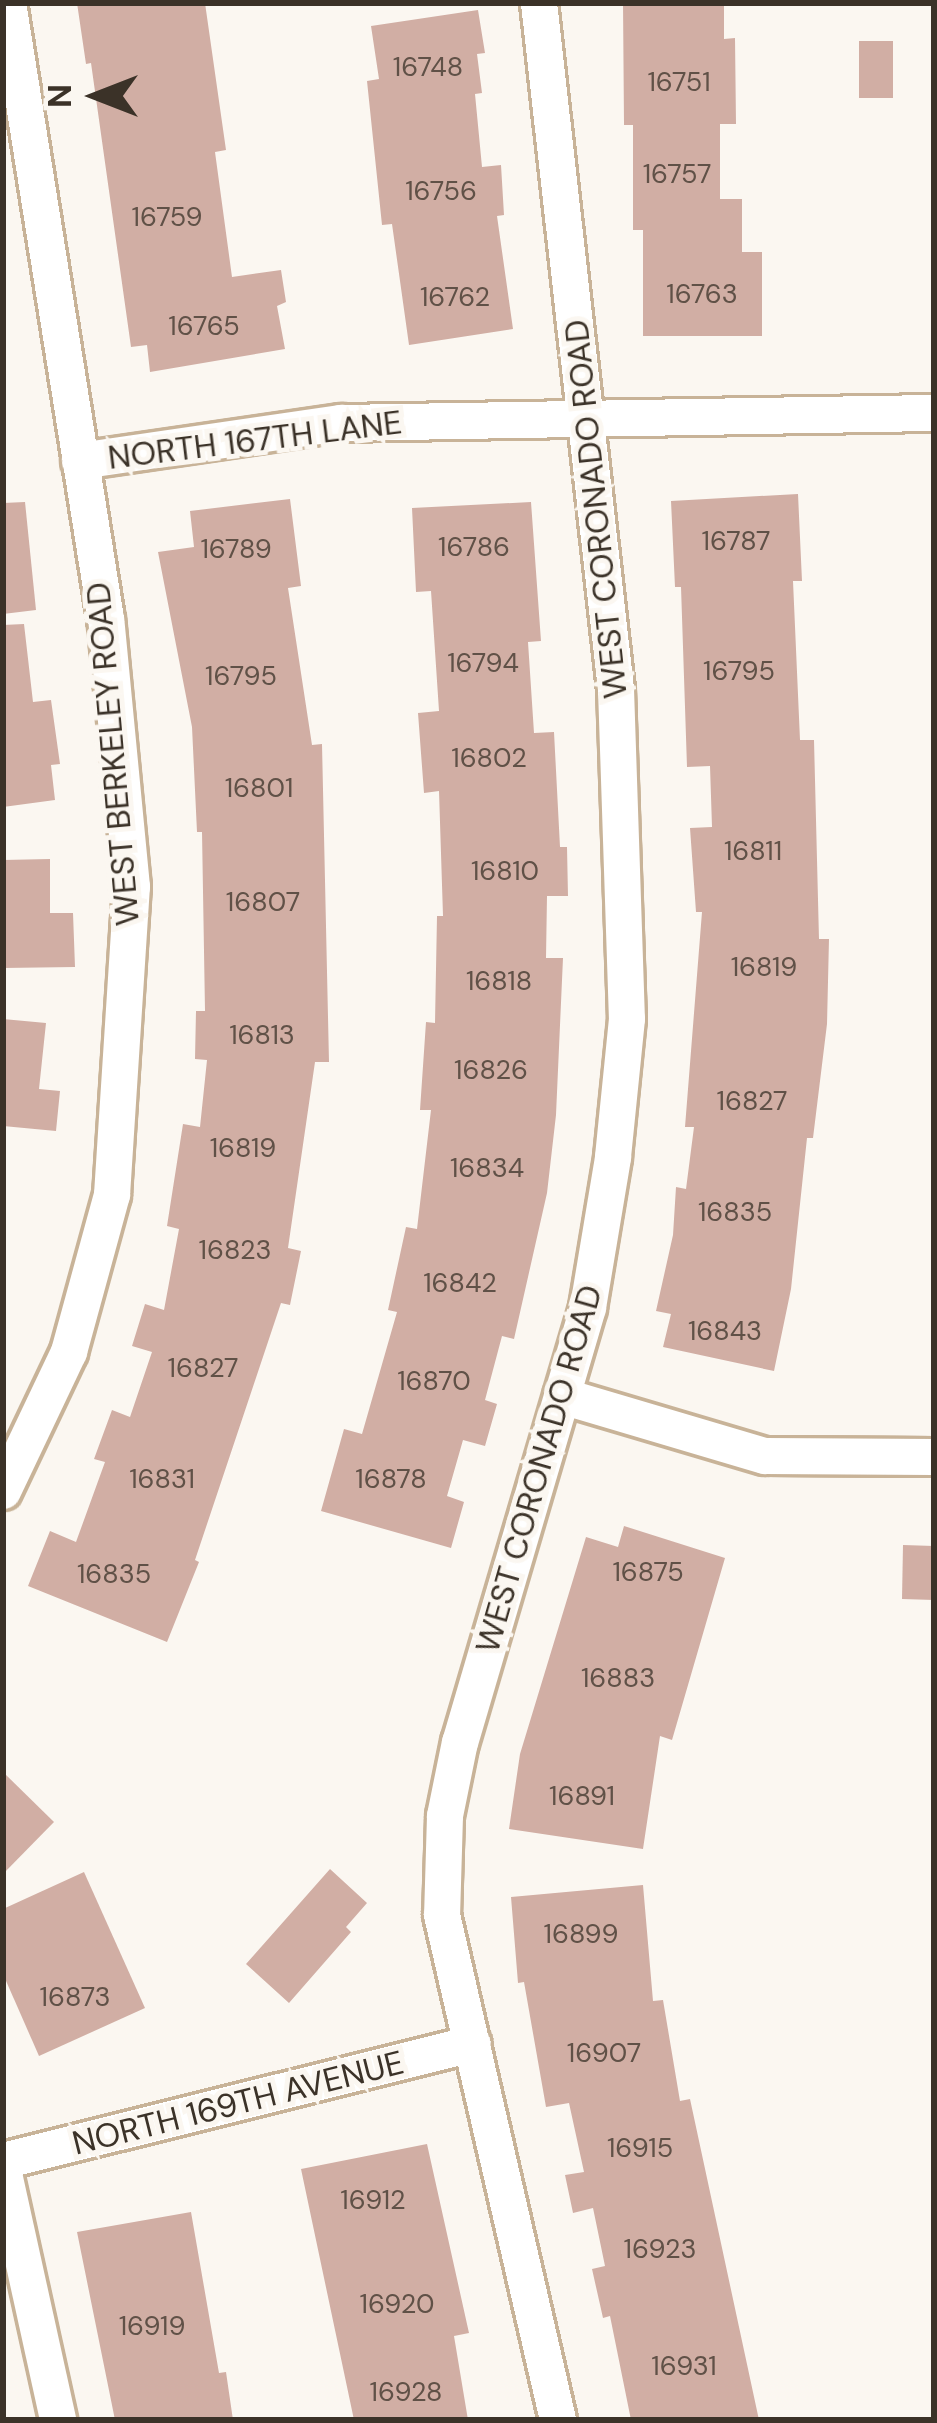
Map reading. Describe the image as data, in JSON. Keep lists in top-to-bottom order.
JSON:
{
  "streets": {
    "street": [
      "NORTH 167TH LANE",
      "WEST CORONADO ROAD",
      "WEST BERKELEY ROAD",
      "NORTH 169TH AVENUE"
    ]
  },
  "crossings": [
    ["NORTH 167TH LANE", "WEST CORONADO ROAD"],
    ["NORTH 167TH LANE", "WEST BERKELEY ROAD"],
    ["WEST CORONADO ROAD", "NORTH 169TH AVENUE"]
  ],
  "house_numbers": [
    "16748",
    "16751",
    "16757",
    "16756",
    "16759",
    "16763",
    "16762",
    "16765",
    "16787",
    "16786",
    "16789",
    "16794",
    "16795",
    "16795",
    "16802",
    "16801",
    "16811",
    "16810",
    "16807",
    "16819",
    "16818",
    "16813",
    "16826",
    "16827",
    "16819",
    "16834",
    "16835",
    "16823",
    "16842",
    "16843",
    "16827",
    "16870",
    "16831",
    "16878",
    "16875",
    "16835",
    "16883",
    "16891",
    "16899",
    "16873",
    "16907",
    "16915",
    "16912",
    "16923",
    "16920",
    "16919",
    "16931",
    "16928"
  ],
  "north": "left"
}
